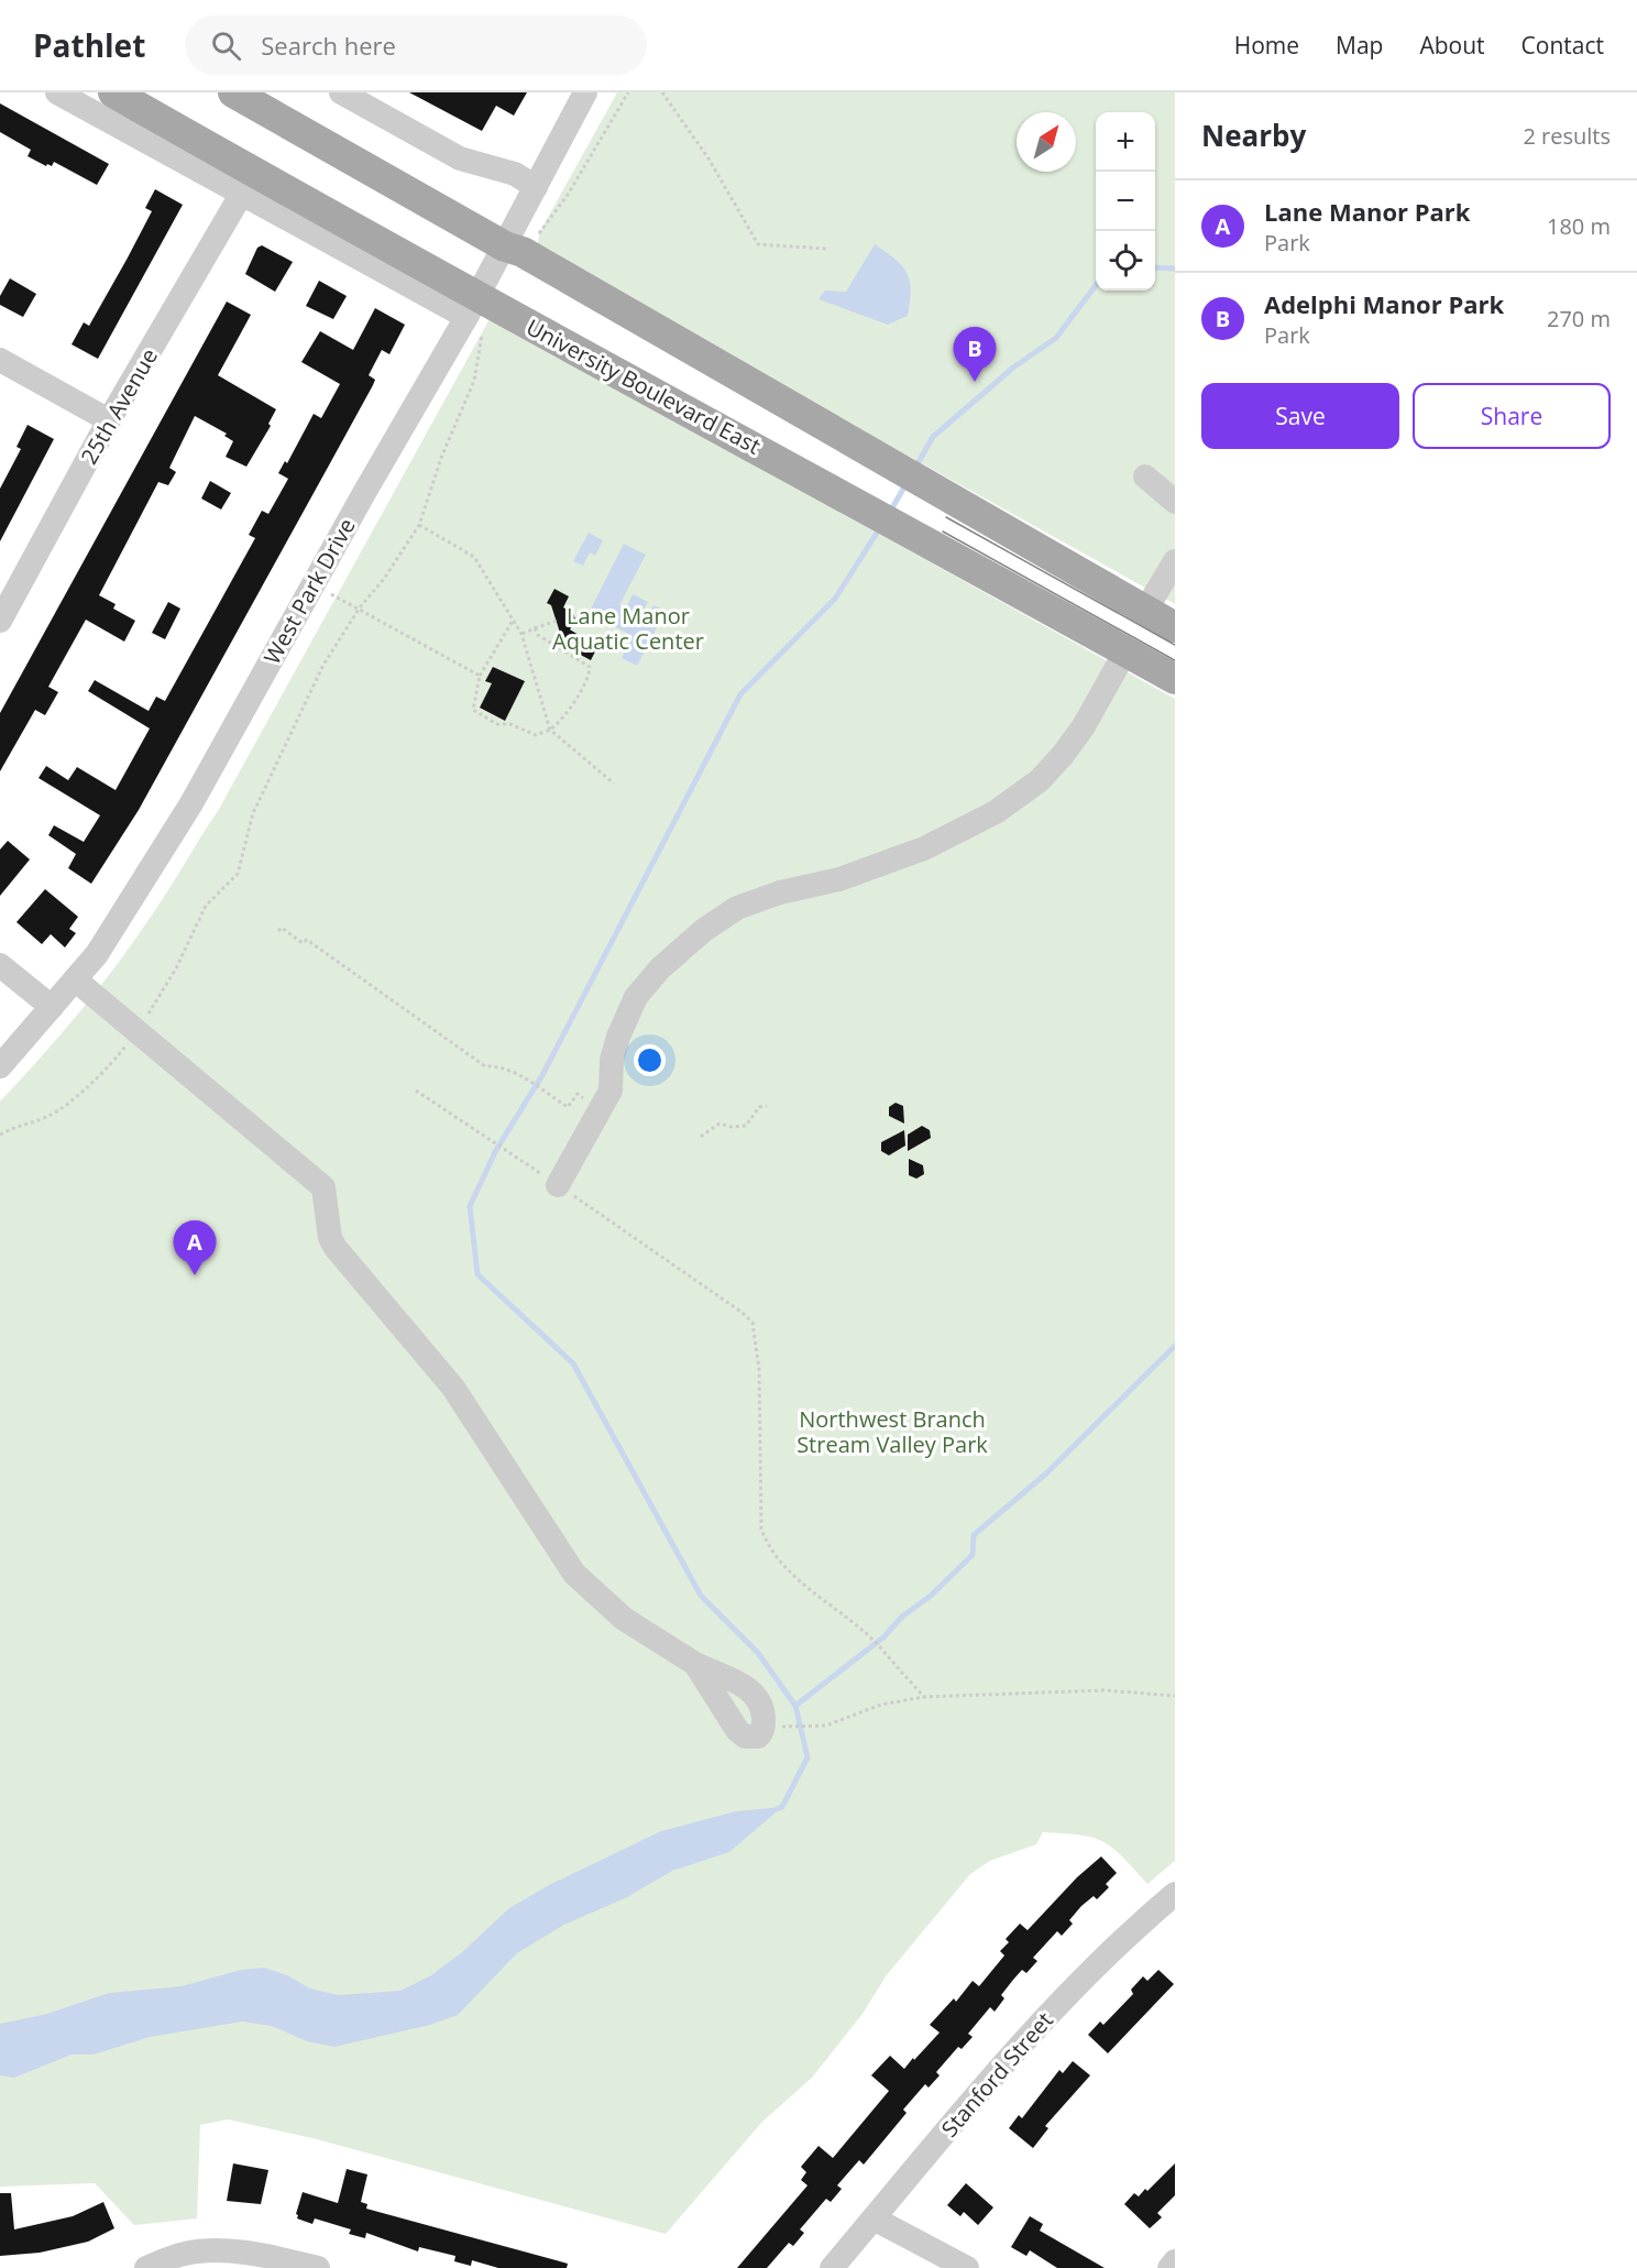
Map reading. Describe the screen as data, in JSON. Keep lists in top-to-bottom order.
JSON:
{
  "streets": {
    "main road": ["University Boulevard East"],
    "street": ["25th Avenue", "West Park Drive", "Stanford Street"]
  },
  "crossings": [
    ["University Boulevard East", "West Park Drive"]
  ],
  "parks": ["Lane Manor Aquatic Center", "Northwest Branch Stream Valley Park"],
  "north": "top right",
  "page": {
    "header": "Pathlet",
    "search": "Search here",
    "nav": [
      "Home",
      "Map",
      "About",
      "Contact"
    ],
    "heading": ["Nearby", "2 results"],
    "map_buttons": ["+", "−"],
    "list": [
      {
        "mark": "A",
        "name": "Lane Manor Park",
        "note": "Park",
        "value": "180 m"
      },
      {
        "mark": "B",
        "name": "Adelphi Manor Park",
        "note": "Park",
        "value": "270 m"
      }
    ],
    "pins": ["B", "A"],
    "buttons": ["Save", "Share"]
  }
}
